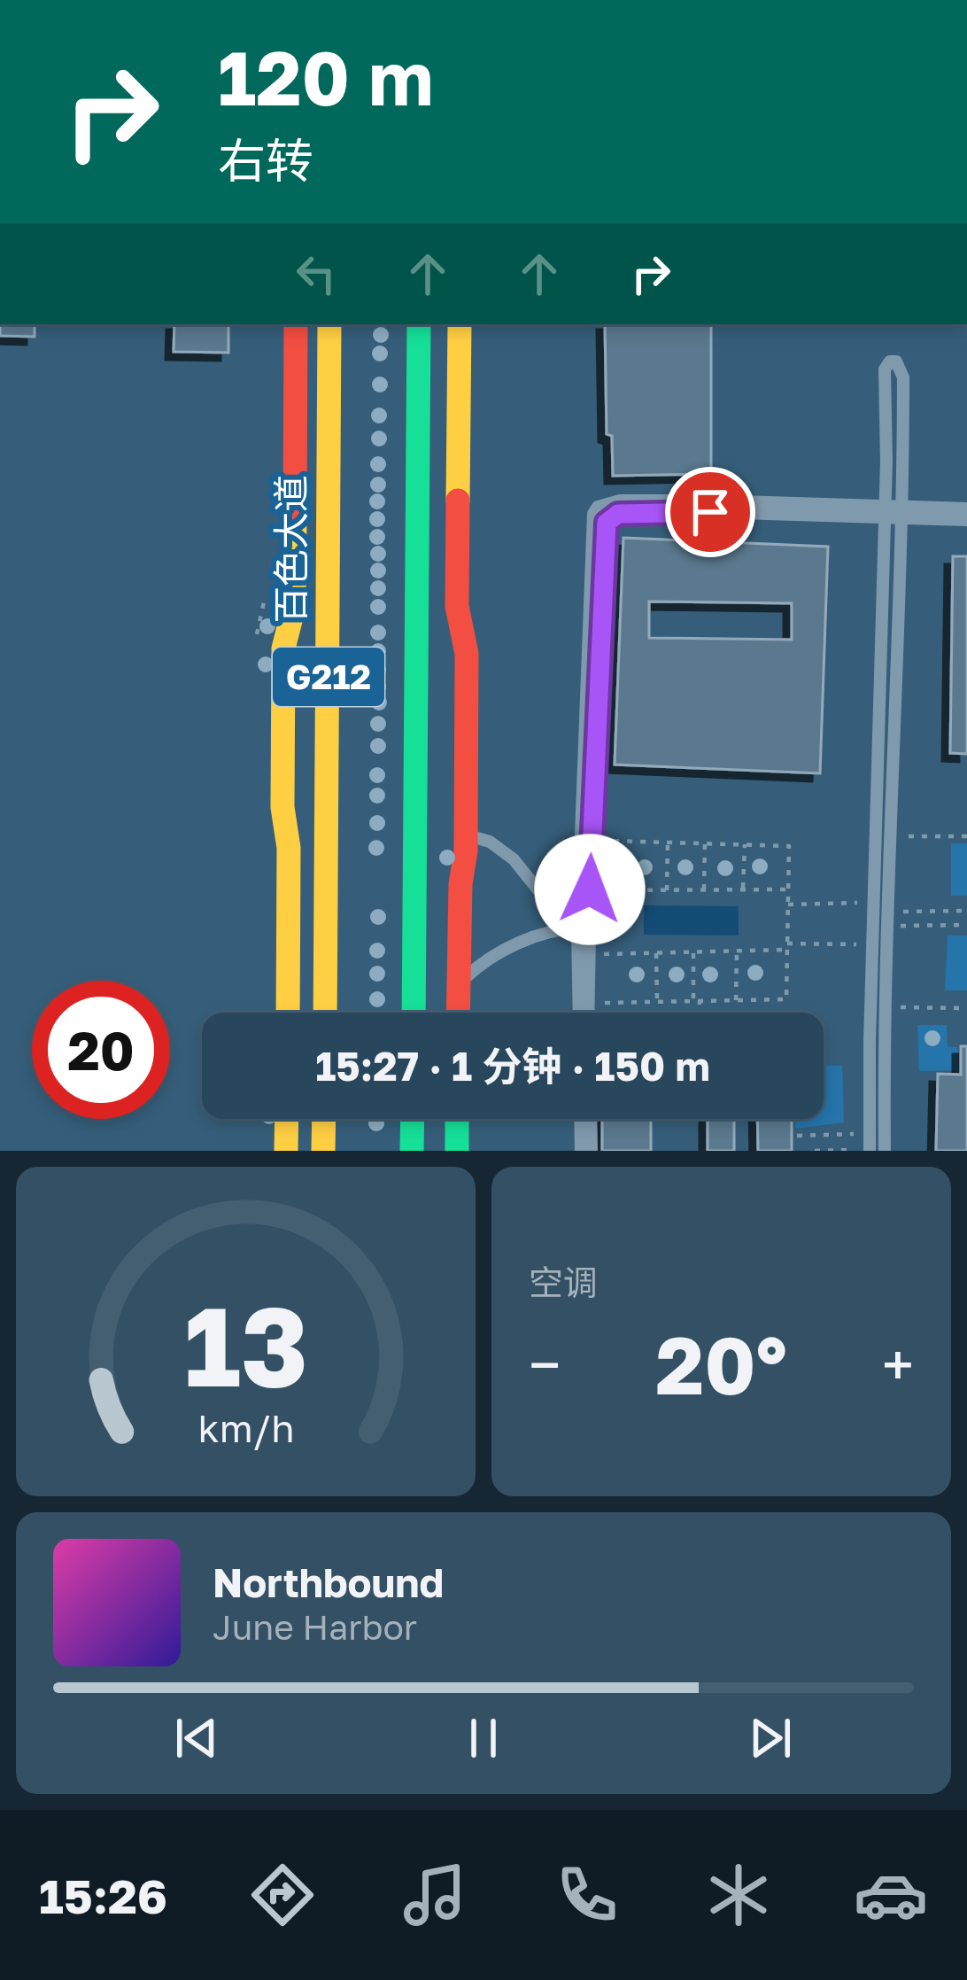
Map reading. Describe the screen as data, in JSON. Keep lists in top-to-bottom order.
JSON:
{
  "streets": {
    "main road": ["百色大道", "G212"]
  },
  "page": {
    "turn": ["120 m", "右转"],
    "limit": "20",
    "trip": "15:27 · 1 分钟 · 150 m",
    "tile": "空调",
    "heat": ["−", "20°", "+"],
    "song": ["Northbound", "June Harbor"],
    "tabs": "15:26",
    "gauge": ["13", "km/h"]
  }
}
